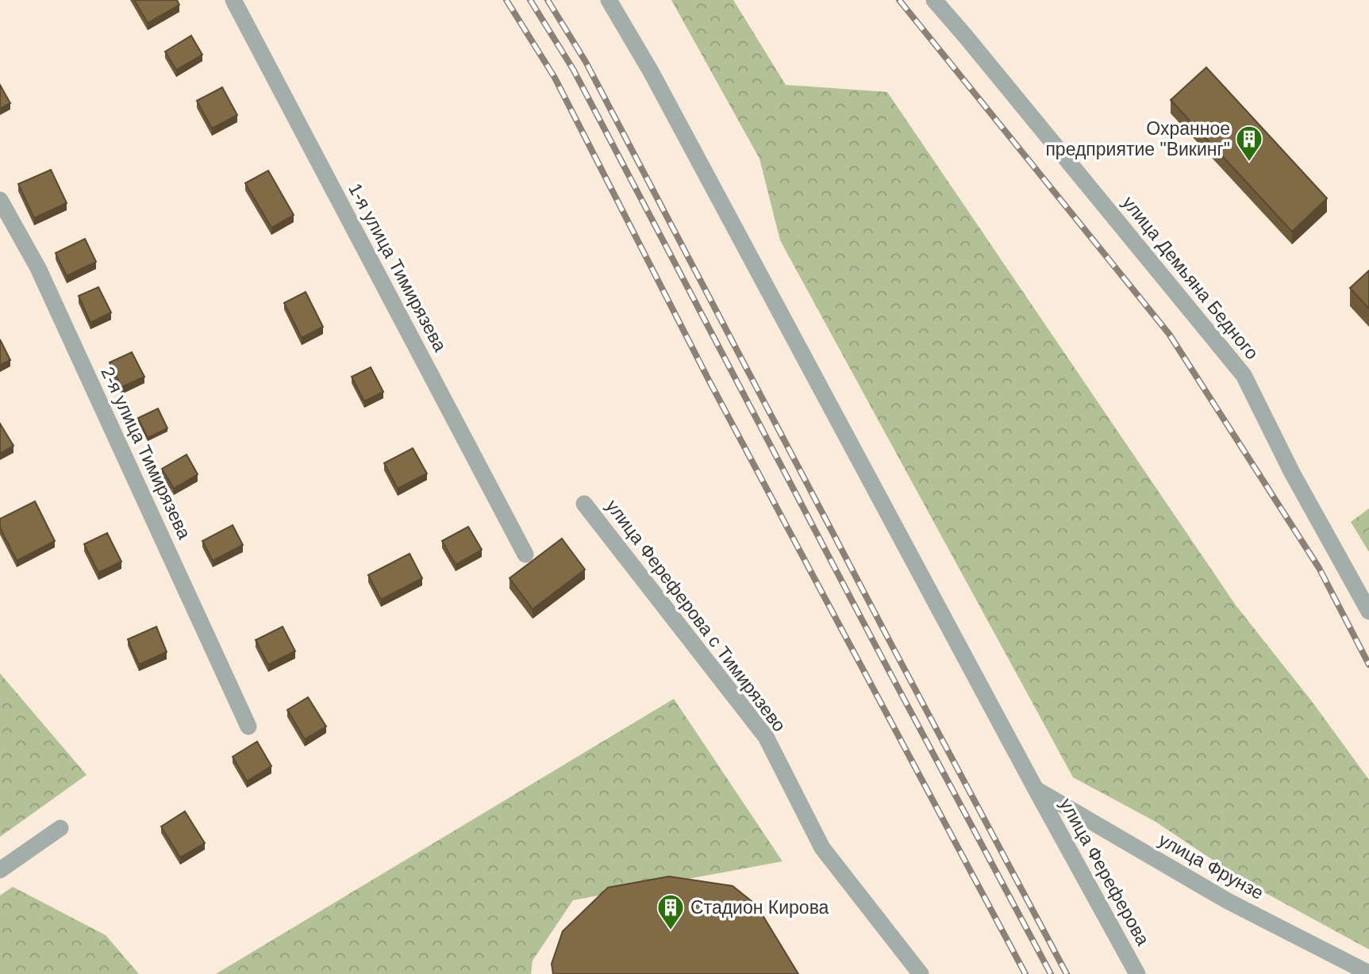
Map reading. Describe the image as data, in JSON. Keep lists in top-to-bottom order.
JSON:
{
  "streets": {
    "street": [
      "1-я улица Тимирязева",
      "улица Демьяна Бедного",
      "2-я улица Тимирязева",
      "улица Фереферова с Тимирязево",
      "улица Фрунзе",
      "улица Фереферова"
    ]
  },
  "crossings": [
    ["улица Фрунзе", "улица Фереферова"]
  ],
  "places": {
    "building": ["Охранное предприятие \"Викинг\"", "Стадион Кирова"]
  }
}
